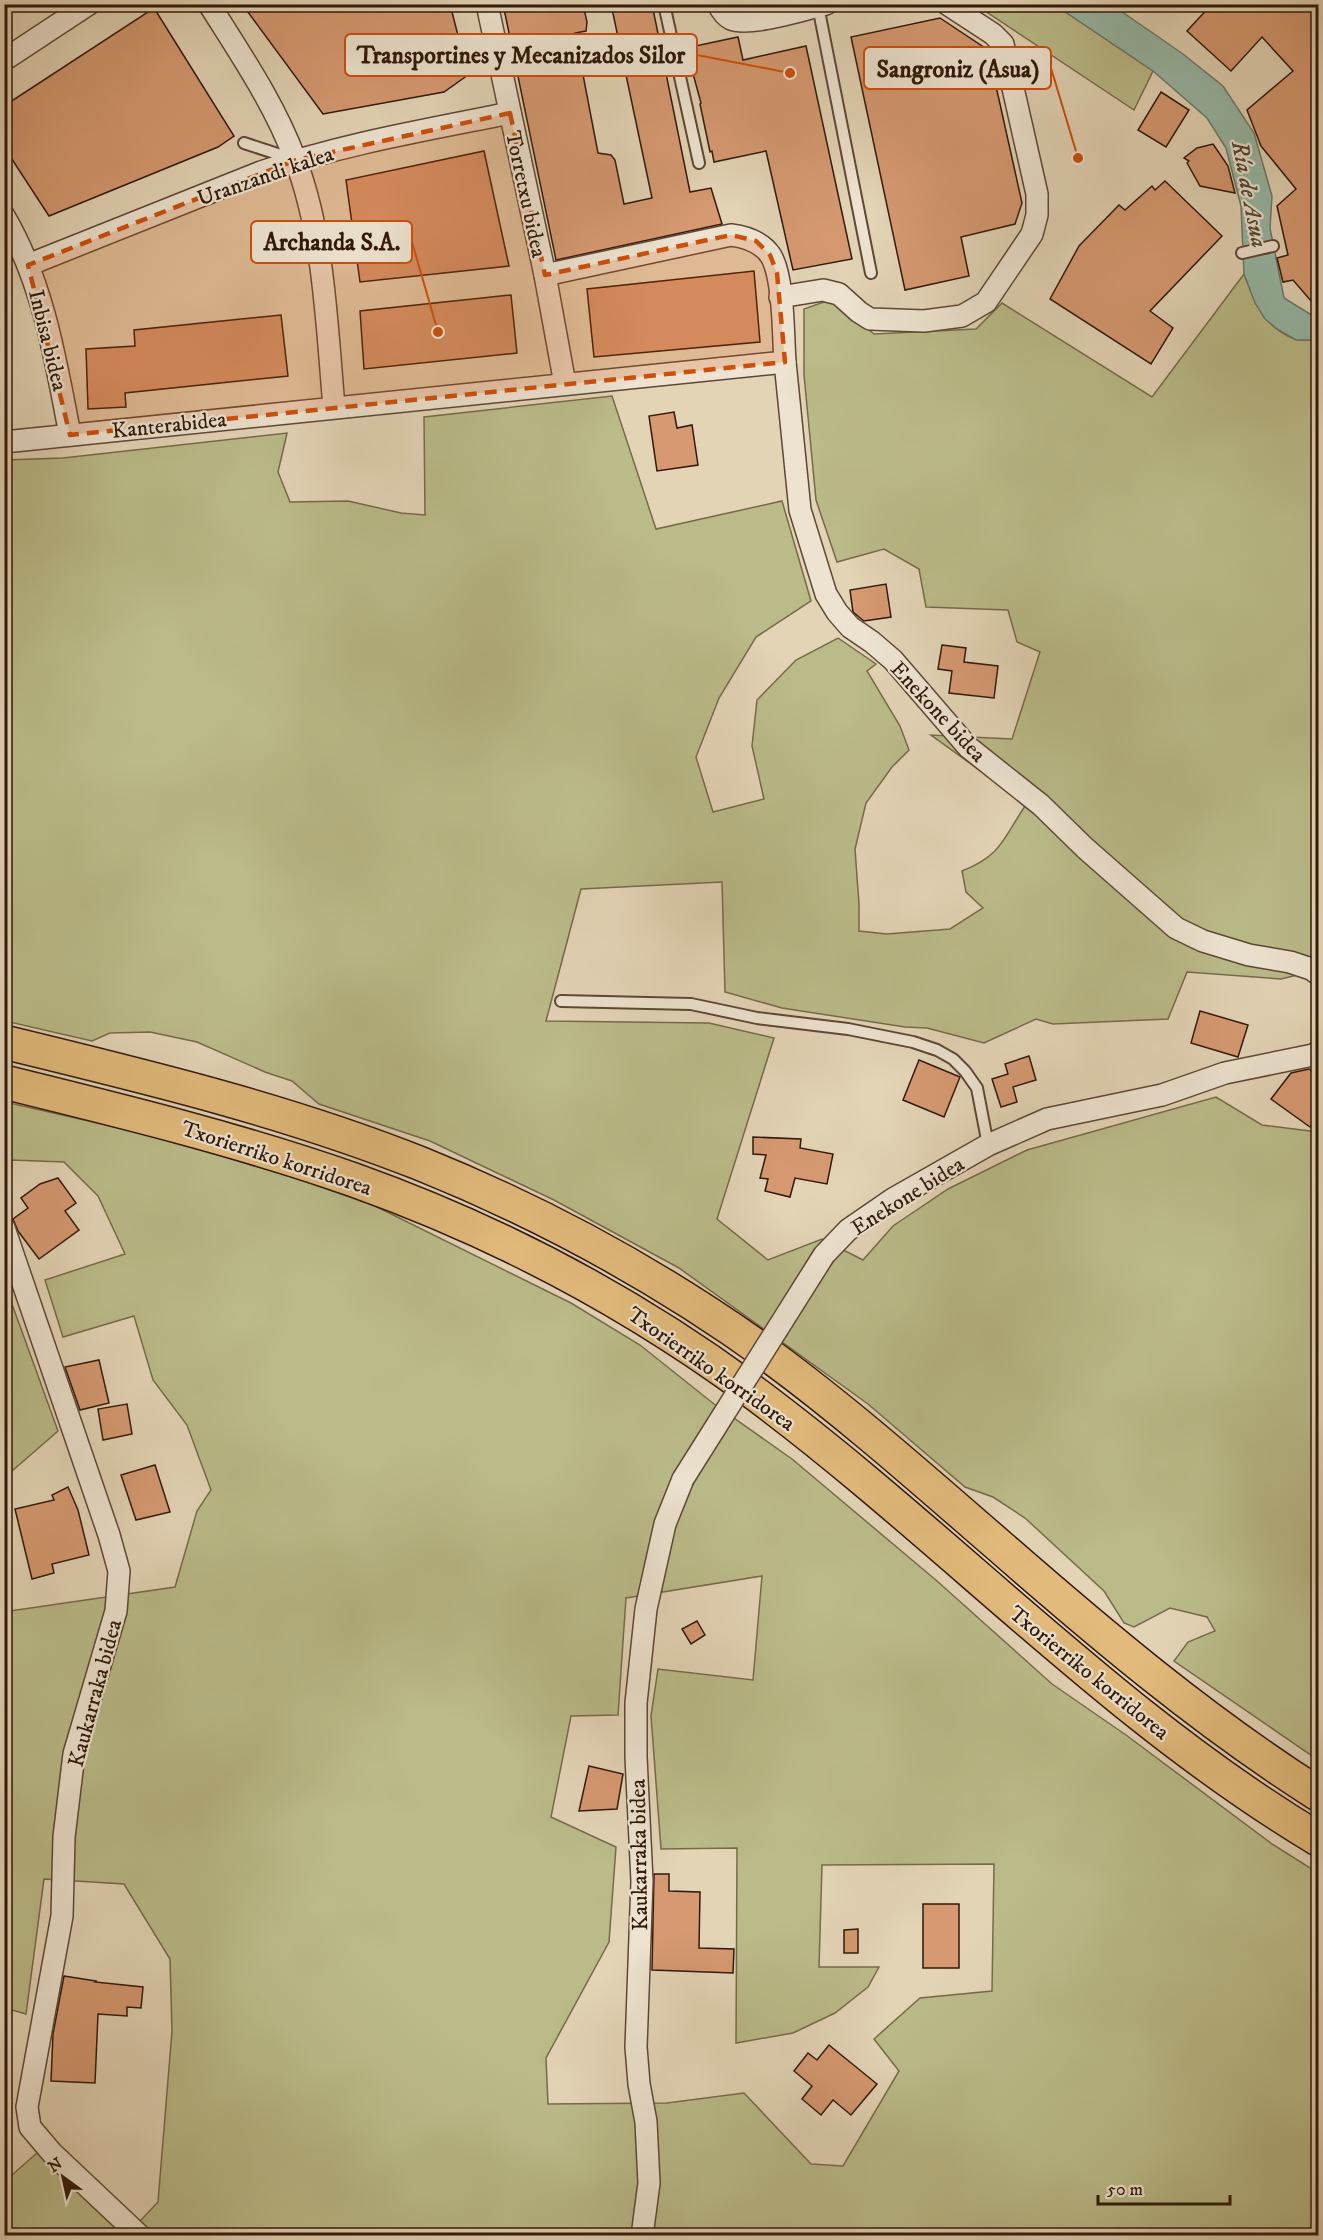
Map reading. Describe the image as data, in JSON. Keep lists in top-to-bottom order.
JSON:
{
  "streets": {
    "highway": ["Txorierriko korridorea"],
    "street": [
      "Uranzandi kalea",
      "Torretxu bidea",
      "Inbisa bidea",
      "Kanterabidea",
      "Enekone bidea",
      "Kaukarraka bidea"
    ]
  },
  "crossings": [
    ["Uranzandi kalea", "Torretxu bidea"],
    ["Uranzandi kalea", "Inbisa bidea"],
    ["Torretxu bidea", "Kanterabidea"],
    ["Torretxu bidea", "Enekone bidea"],
    ["Inbisa bidea", "Kanterabidea"],
    ["Kanterabidea", "Enekone bidea"],
    ["Enekone bidea", "Kaukarraka bidea"]
  ],
  "water": ["Ría de Asua"],
  "places": ["Transportines y Mecanizados Silor", "Sangroniz (Asua)", "Archanda S.A."],
  "scale_bar": "50 m",
  "north": "top left"
}
